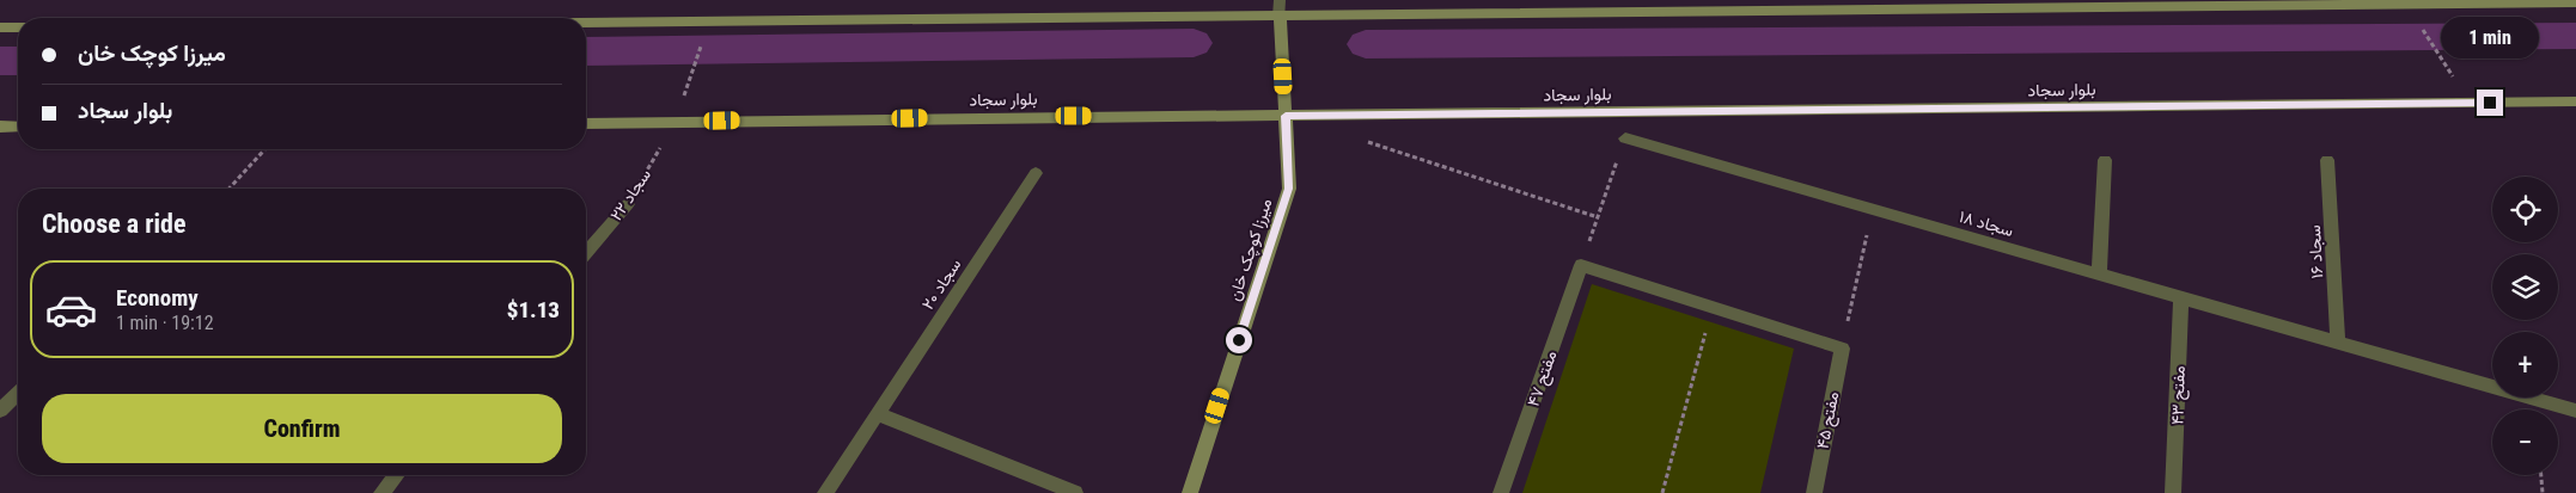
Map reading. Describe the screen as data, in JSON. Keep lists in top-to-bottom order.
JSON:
{
  "streets": {
    "main road": ["بلوار سجاد", "میرزا کوچک خان"],
    "street": [
      "سجاد ۲۲",
      "سجاد ۱۸",
      "سجاد ۱۶",
      "سجاد ۲۰",
      "مفتح ۴۷",
      "مفتح ۴۳",
      "مفتح ۴۵"
    ]
  },
  "crossings": [
    ["بلوار سجاد", "سجاد ۲۲"],
    ["بلوار سجاد", "میرزا کوچک خان"],
    ["سجاد ۱۸", "سجاد ۱۶"],
    ["سجاد ۱۸", "مفتح ۴۳"]
  ],
  "page": {
    "bubble": "1 min",
    "banner": ["میرزا کوچک خان", "بلوار سجاد"],
    "map_buttons": ["+", "−"],
    "heading": "Choose a ride",
    "list": [
      {
        "name": "Economy",
        "note": "1 min · 19:12",
        "value": "$1.13"
      }
    ],
    "buttons": "Confirm"
  }
}
